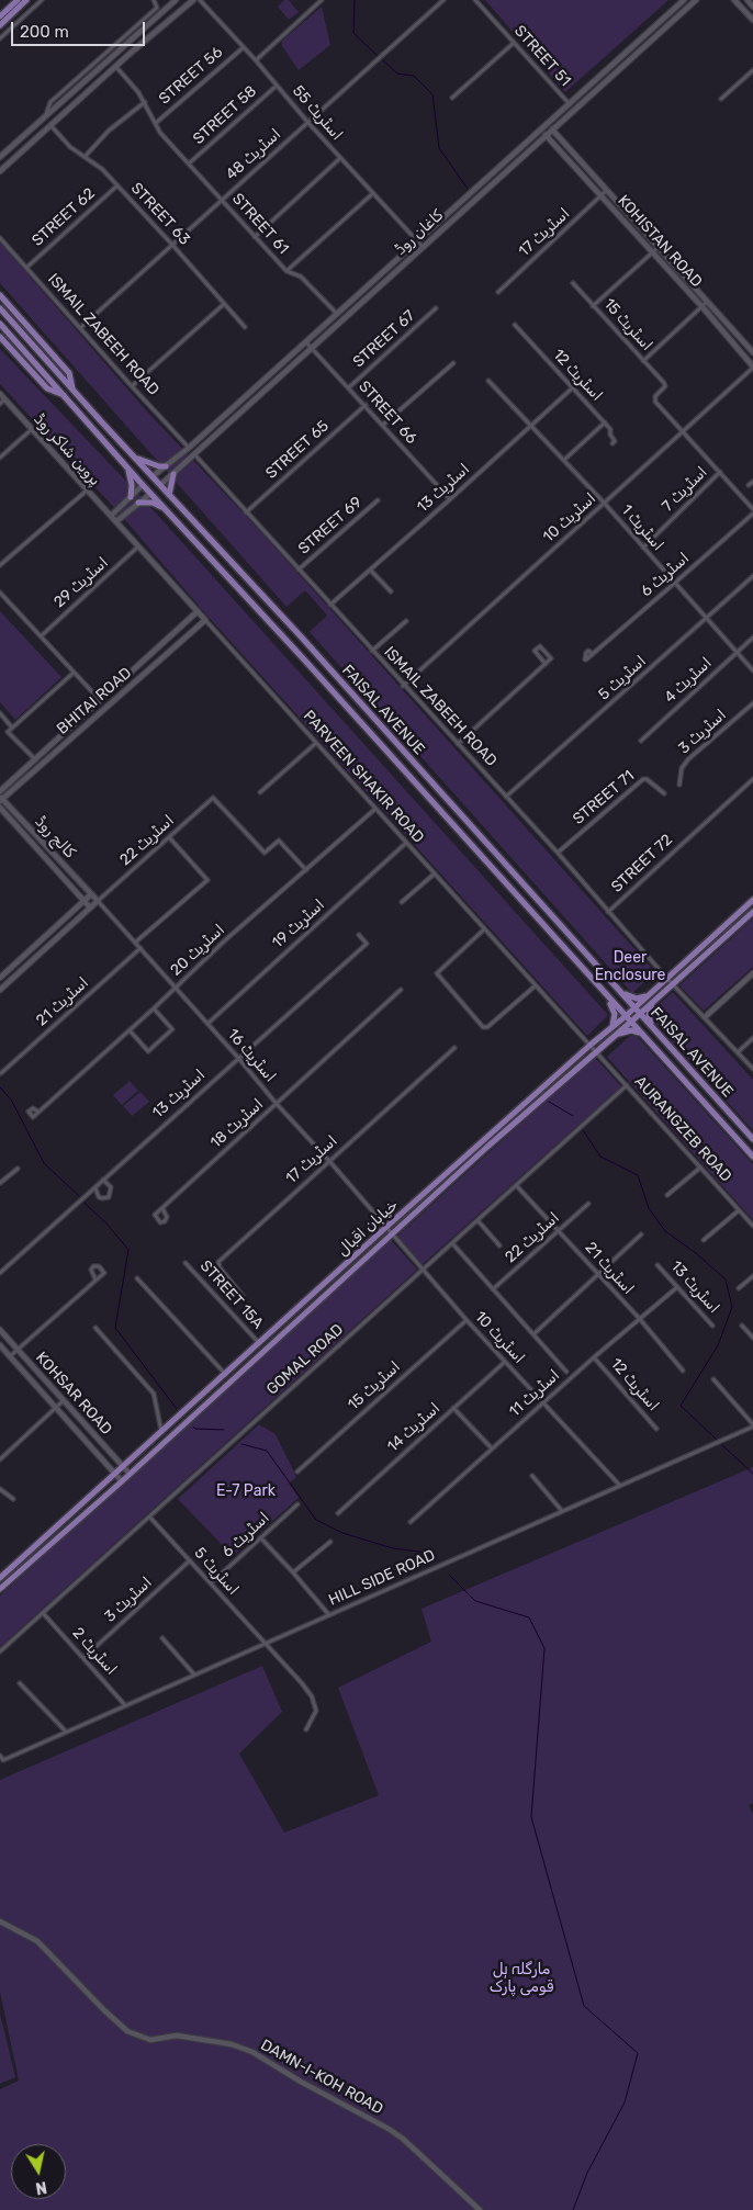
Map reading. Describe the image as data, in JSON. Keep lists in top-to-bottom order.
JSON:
{
  "streets": {
    "main road": ["FAISAL AVENUE", "خیابان اقبال"],
    "street": [
      "STREET 51",
      "STREET 56",
      "اسٹریٹ 55",
      "STREET 58",
      "اسٹریٹ 48",
      "STREET 63",
      "STREET 62",
      "STREET 61",
      "کاغان روڈ",
      "اسٹریٹ 17",
      "KOHISTAN ROAD",
      "اسٹریٹ 15",
      "ISMAIL ZABEEH ROAD",
      "STREET 67",
      "اسٹریٹ 12",
      "STREET 66",
      "پروین شاکر روڈ",
      "STREET 65",
      "اسٹریٹ 13",
      "اسٹریٹ 7",
      "اسٹریٹ 10",
      "STREET 69",
      "اسٹریٹ 1",
      "اسٹریٹ 6",
      "اسٹریٹ 29",
      "اسٹریٹ 5",
      "اسٹریٹ 4",
      "BHITAI ROAD",
      "اسٹریٹ 3",
      "PARVEEN SHAKIR ROAD",
      "STREET 71",
      "کالج روڈ",
      "اسٹریٹ 22",
      "STREET 72",
      "اسٹریٹ 19",
      "اسٹریٹ 20",
      "اسٹریٹ 21",
      "اسٹریٹ 16",
      "اسٹریٹ 18",
      "AURANGZEB ROAD",
      "STREET 15A",
      "GOMAL ROAD",
      "KOHSAR ROAD",
      "اسٹریٹ 11",
      "اسٹریٹ 14",
      "HILL SIDE ROAD",
      "اسٹریٹ 2",
      "DAMN-I-KOH ROAD"
    ]
  },
  "crossings": [
    ["STREET 51", "کاغان روڈ"],
    ["STREET 56", "اسٹریٹ 55"],
    ["STREET 56", "STREET 61"],
    ["اسٹریٹ 55", "STREET 58"],
    ["اسٹریٹ 55", "اسٹریٹ 48"],
    ["اسٹریٹ 55", "کاغان روڈ"],
    ["STREET 58", "STREET 61"],
    ["اسٹریٹ 48", "STREET 63"],
    ["اسٹریٹ 48", "STREET 61"],
    ["اسٹریٹ 48", "ISMAIL ZABEEH ROAD"],
    ["STREET 63", "STREET 62"],
    ["STREET 62", "ISMAIL ZABEEH ROAD"],
    ["STREET 61", "کاغان روڈ"],
    ["کاغان روڈ", "KOHISTAN ROAD"],
    ["کاغان روڈ", "ISMAIL ZABEEH ROAD"],
    ["کاغان روڈ", "STREET 66"],
    ["کاغان روڈ", "FAISAL AVENUE"],
    ["اسٹریٹ 17", "KOHISTAN ROAD"],
    ["اسٹریٹ 17", "اسٹریٹ 16"],
    ["KOHISTAN ROAD", "اسٹریٹ 10"],
    ["اسٹریٹ 15", "اسٹریٹ 10"],
    ["ISMAIL ZABEEH ROAD", "STREET 65"],
    ["ISMAIL ZABEEH ROAD", "اسٹریٹ 13"],
    ["ISMAIL ZABEEH ROAD", "اسٹریٹ 10"],
    ["ISMAIL ZABEEH ROAD", "STREET 69"],
    ["ISMAIL ZABEEH ROAD", "اسٹریٹ 5"],
    ["ISMAIL ZABEEH ROAD", "STREET 71"],
    ["ISMAIL ZABEEH ROAD", "STREET 72"],
    ["ISMAIL ZABEEH ROAD", "خیابان اقبال"],
    ["STREET 67", "STREET 66"],
    ["اسٹریٹ 12", "اسٹریٹ 13"],
    ["اسٹریٹ 12", "اسٹریٹ 11"],
    ["STREET 66", "STREET 65"],
    ["STREET 66", "اسٹریٹ 13"],
    ["پروین شاکر روڈ", "PARVEEN SHAKIR ROAD"],
    ["اسٹریٹ 13", "اسٹریٹ 1"],
    ["اسٹریٹ 13", "اسٹریٹ 16"],
    ["اسٹریٹ 13", "اسٹریٹ 11"],
    ["اسٹریٹ 7", "اسٹریٹ 1"],
    ["اسٹریٹ 10", "اسٹریٹ 1"],
    ["اسٹریٹ 10", "اسٹریٹ 16"],
    ["اسٹریٹ 10", "خیابان اقبال"],
    ["اسٹریٹ 10", "GOMAL ROAD"],
    ["اسٹریٹ 10", "اسٹریٹ 11"],
    ["اسٹریٹ 10", "اسٹریٹ 14"],
    ["اسٹریٹ 10", "HILL SIDE ROAD"],
    ["اسٹریٹ 1", "اسٹریٹ 6"],
    ["اسٹریٹ 1", "اسٹریٹ 5"],
    ["اسٹریٹ 1", "اسٹریٹ 4"],
    ["اسٹریٹ 6", "اسٹریٹ 5"],
    ["اسٹریٹ 29", "PARVEEN SHAKIR ROAD"],
    ["اسٹریٹ 5", "اسٹریٹ 3"],
    ["اسٹریٹ 5", "GOMAL ROAD"],
    ["اسٹریٹ 5", "HILL SIDE ROAD"],
    ["BHITAI ROAD", "PARVEEN SHAKIR ROAD"],
    ["BHITAI ROAD", "کالج روڈ"],
    ["FAISAL AVENUE", "خیابان اقبال"],
    ["اسٹریٹ 3", "اسٹریٹ 2"],
    ["PARVEEN SHAKIR ROAD", "اسٹریٹ 19"],
    ["PARVEEN SHAKIR ROAD", "اسٹریٹ 20"],
    ["PARVEEN SHAKIR ROAD", "AURANGZEB ROAD"],
    ["PARVEEN SHAKIR ROAD", "خیابان اقبال"],
    ["کالج روڈ", "اسٹریٹ 22"],
    ["کالج روڈ", "اسٹریٹ 16"],
    ["اسٹریٹ 22", "اسٹریٹ 20"],
    ["اسٹریٹ 22", "اسٹریٹ 21"],
    ["اسٹریٹ 22", "اسٹریٹ 16"],
    ["اسٹریٹ 19", "اسٹریٹ 16"],
    ["اسٹریٹ 20", "اسٹریٹ 16"],
    ["اسٹریٹ 21", "اسٹریٹ 16"],
    ["اسٹریٹ 21", "GOMAL ROAD"],
    ["اسٹریٹ 21", "اسٹریٹ 11"],
    ["اسٹریٹ 16", "اسٹریٹ 18"],
    ["اسٹریٹ 16", "خیابان اقبال"],
    ["AURANGZEB ROAD", "خیابان اقبال"],
    ["AURANGZEB ROAD", "GOMAL ROAD"],
    ["خیابان اقبال", "STREET 15A"],
    ["خیابان اقبال", "KOHSAR ROAD"],
    ["GOMAL ROAD", "اسٹریٹ 2"],
    ["HILL SIDE ROAD", "اسٹریٹ 2"]
  ],
  "parks": ["Deer Enclosure", "E-7 Park", "مارگلہ ہل قومی پارک"],
  "scale_bar": "200 m",
  "north": "bottom"
}
